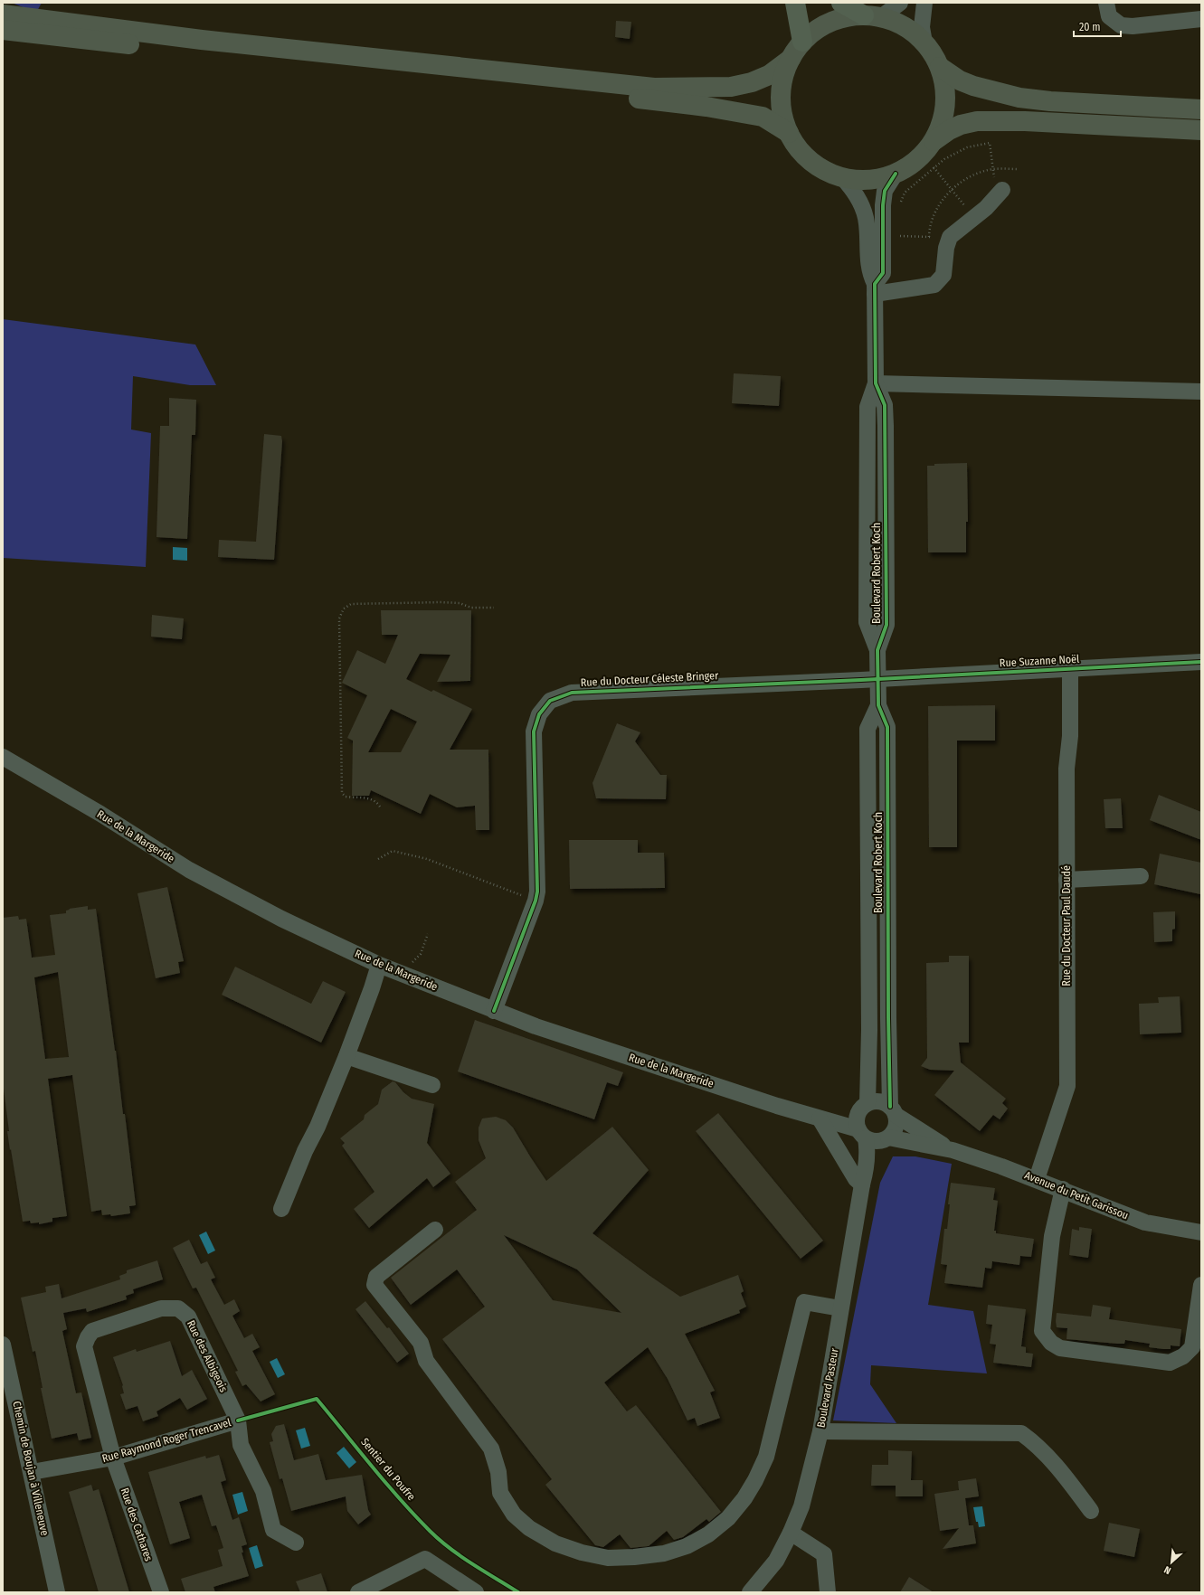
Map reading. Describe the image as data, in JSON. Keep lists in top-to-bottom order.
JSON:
{
  "streets": {
    "street": [
      "Boulevard Robert Koch",
      "Rue Suzanne Noël",
      "Rue du Docteur Céleste Bringer",
      "Rue de la Margeride",
      "Rue du Docteur Paul Daudé",
      "Avenue du Petit Garissou",
      "Rue des Albigeois",
      "Boulevard Pasteur",
      "Rue Raymond Roger Trencavel",
      "Chemin de Boujan à Villeneuve",
      "Rue des Cathares"
    ],
    "cycle path": ["Sentier du Poufre"]
  },
  "crossings": [
    ["Boulevard Robert Koch", "Rue Suzanne Noël"],
    ["Boulevard Robert Koch", "Rue du Docteur Céleste Bringer"],
    ["Boulevard Robert Koch", "Rue de la Margeride"],
    ["Boulevard Robert Koch", "Avenue du Petit Garissou"],
    ["Boulevard Robert Koch", "Boulevard Pasteur"],
    ["Rue Suzanne Noël", "Rue du Docteur Céleste Bringer"],
    ["Rue Suzanne Noël", "Rue du Docteur Paul Daudé"],
    ["Rue du Docteur Céleste Bringer", "Rue de la Margeride"],
    ["Rue de la Margeride", "Avenue du Petit Garissou"],
    ["Rue de la Margeride", "Boulevard Pasteur"],
    ["Rue du Docteur Paul Daudé", "Avenue du Petit Garissou"],
    ["Avenue du Petit Garissou", "Boulevard Pasteur"],
    ["Rue des Albigeois", "Rue Raymond Roger Trencavel"],
    ["Rue des Albigeois", "Rue des Cathares"],
    ["Rue Raymond Roger Trencavel", "Chemin de Boujan à Villeneuve"],
    ["Rue Raymond Roger Trencavel", "Rue des Cathares"]
  ],
  "scale_bar": "20 m",
  "north": "bottom left"
}
